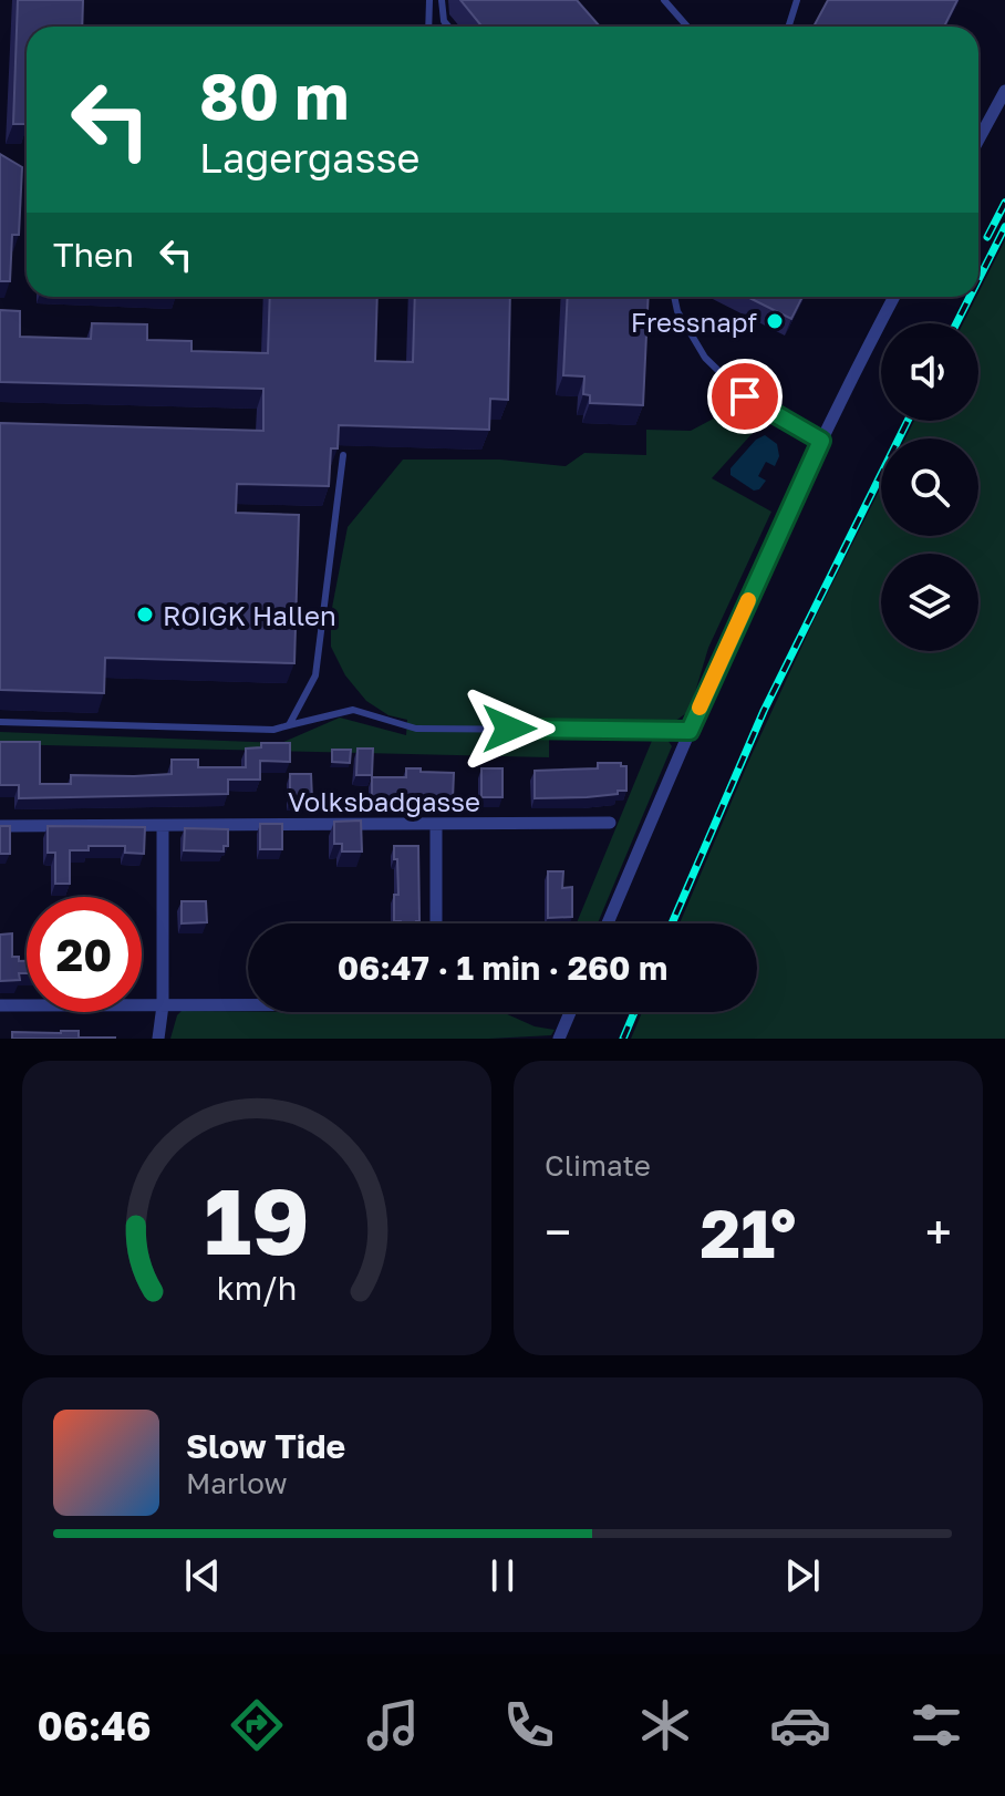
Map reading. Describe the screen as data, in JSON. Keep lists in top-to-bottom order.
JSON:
{
  "streets": {
    "street": ["Volksbadgasse"]
  },
  "places": ["Fressnapf", "ROIGK Hallen"],
  "page": {
    "turn": ["80 m", "Lagergasse"],
    "then": "Then",
    "limit": "20",
    "trip": "06:47 · 1 min · 260 m",
    "tile": "Climate",
    "heat": ["−", "21°", "+"],
    "song": ["Slow Tide", "Marlow"],
    "tabs": "06:46",
    "gauge": ["19", "km/h"]
  }
}
